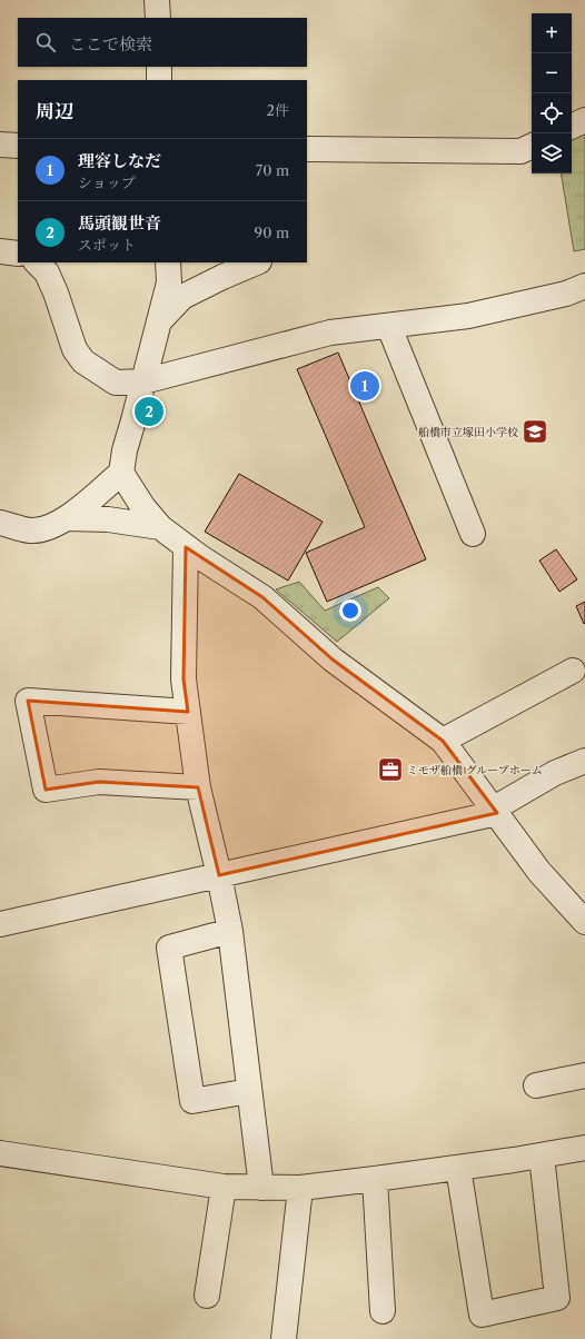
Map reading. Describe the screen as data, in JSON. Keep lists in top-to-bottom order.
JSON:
{
  "places": {
    "school or university": ["船橋市立塚田小学校"],
    "office": ["ミモザ船橋 グループホーム"]
  },
  "page": {
    "map_buttons": ["+", "−"],
    "search": "ここで検索",
    "heading": ["周辺", "2件"],
    "list": [
      {
        "mark": "1",
        "name": "理容しなだ",
        "note": "ショップ",
        "value": "70 m"
      },
      {
        "mark": "2",
        "name": "馬頭観世音",
        "note": "スポット",
        "value": "90 m"
      }
    ],
    "pins": ["1", "2"]
  }
}
